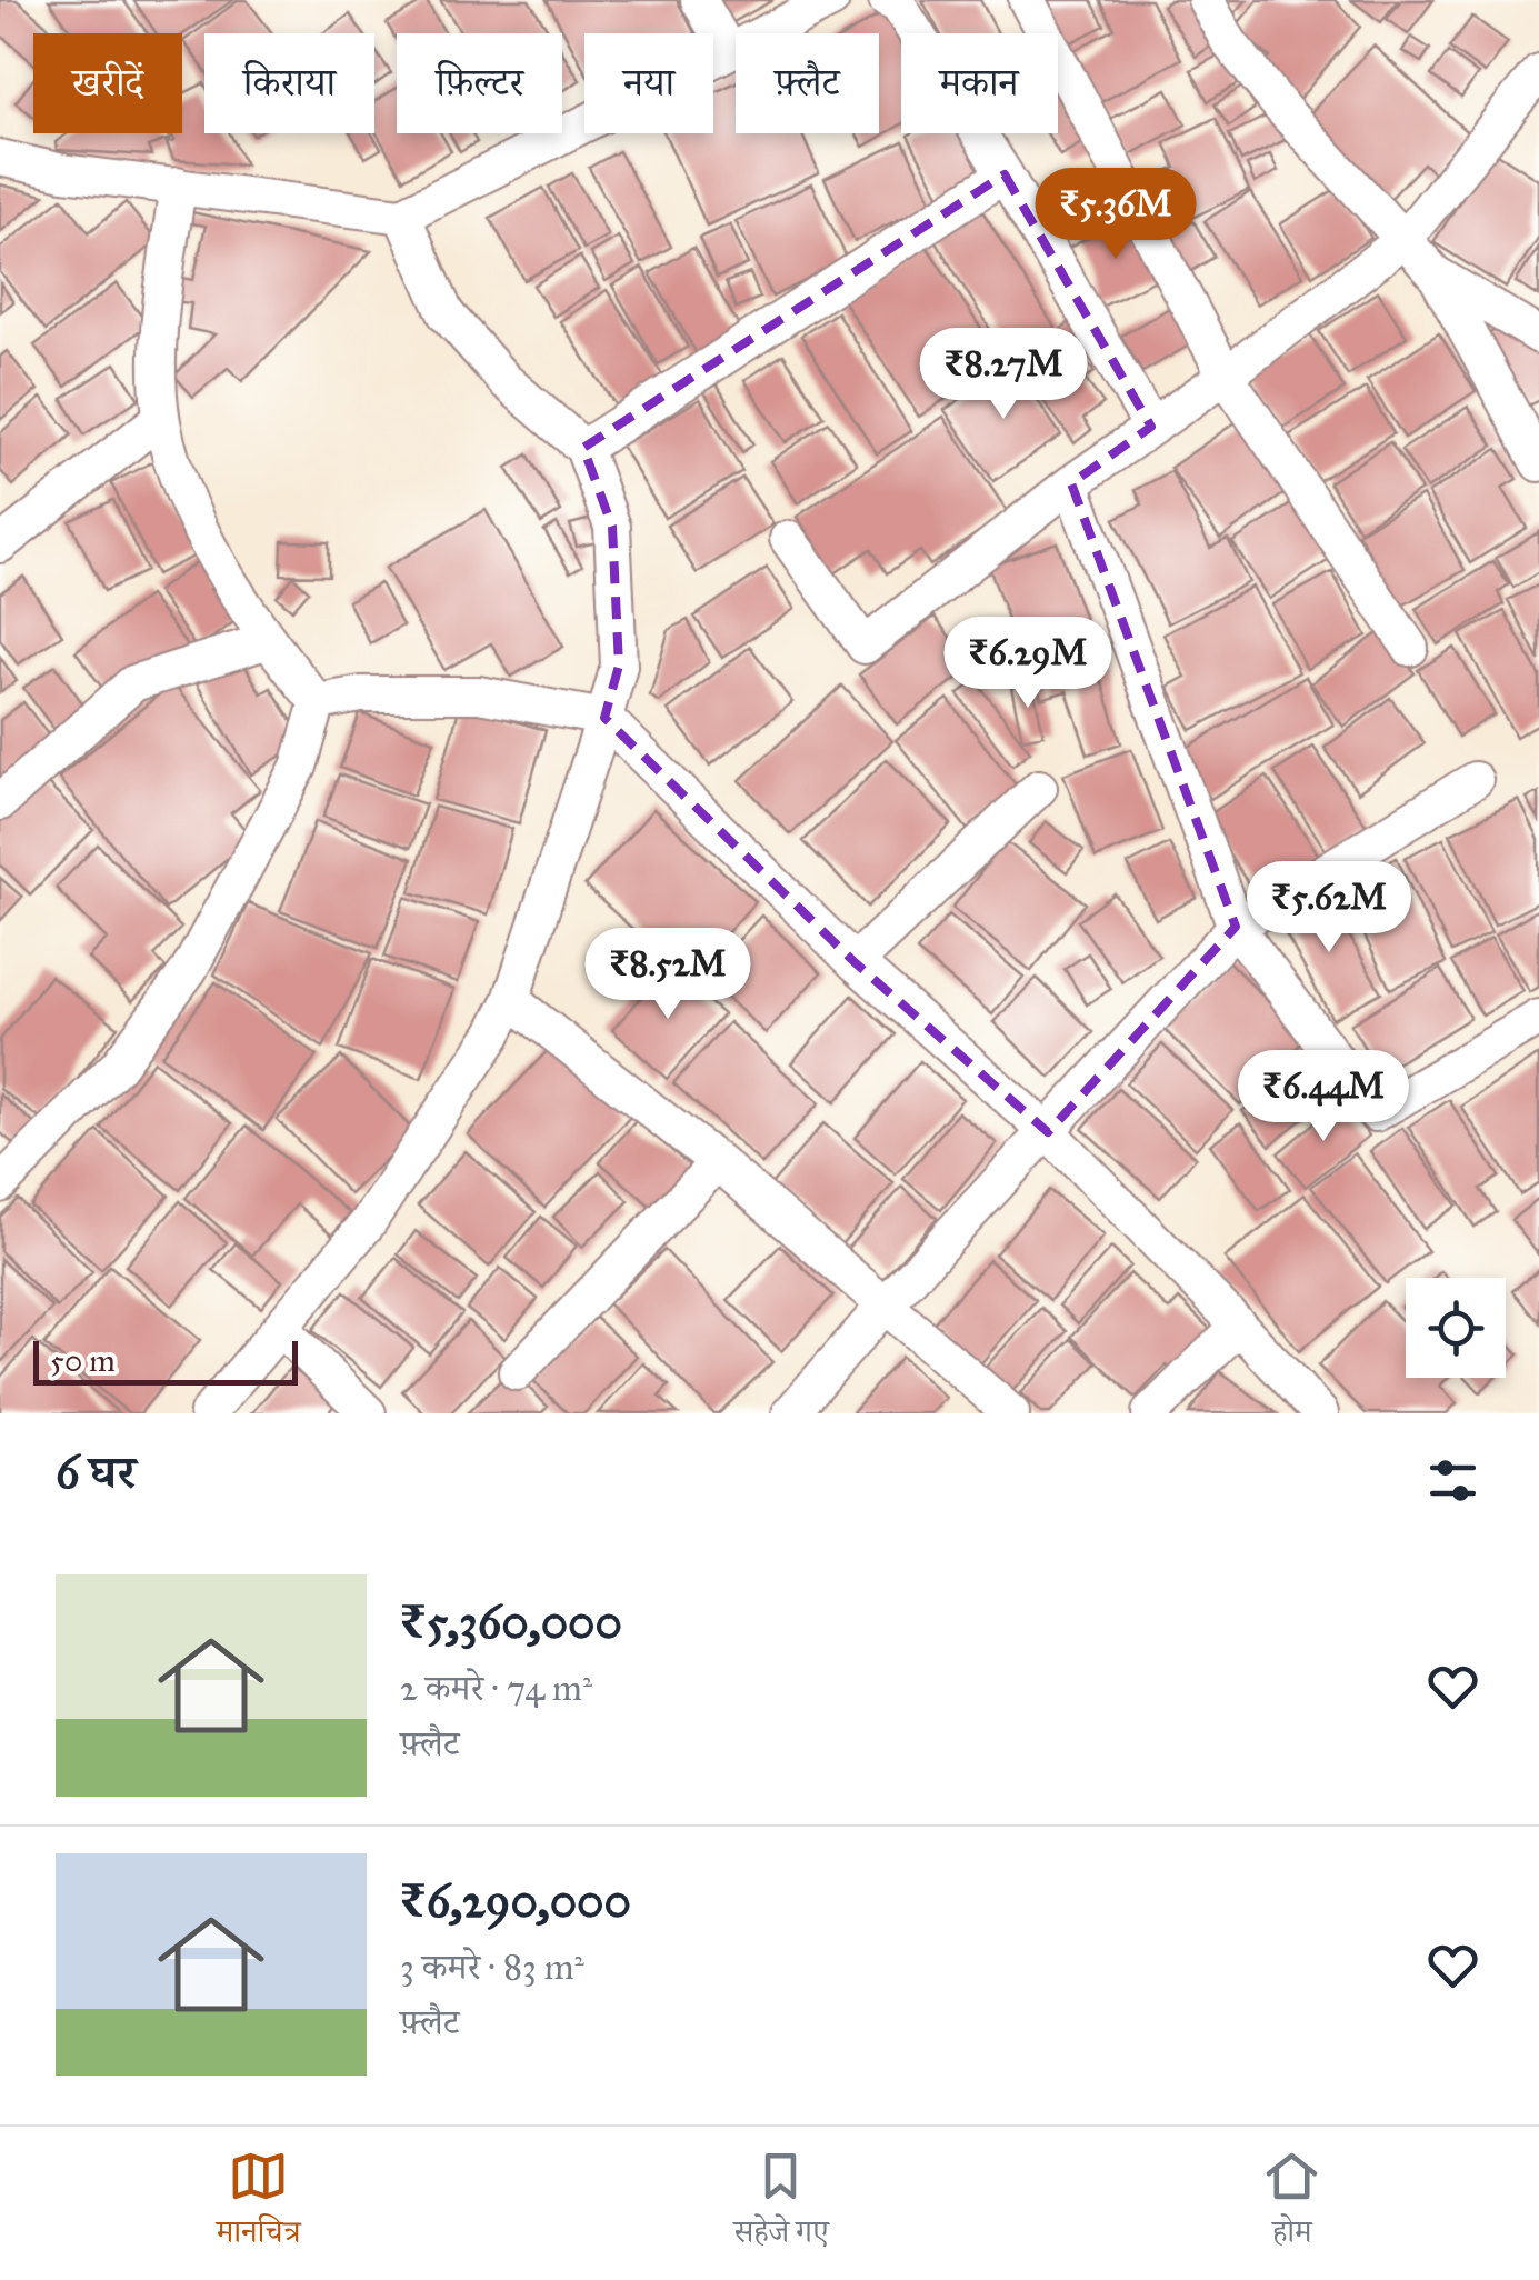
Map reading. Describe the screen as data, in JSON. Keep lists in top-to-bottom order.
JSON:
{
  "scale_bar": "50 m",
  "page": {
    "chip": [
      "खरीदें",
      "किराया",
      "फ़िल्टर",
      "नया",
      "फ़्लैट",
      "मकान"
    ],
    "price": [
      "₹5.36M",
      "₹8.27M",
      "₹6.29M",
      "₹5.62M",
      "₹8.52M",
      "₹6.44M"
    ],
    "scale": "50 m",
    "heading": "6 घर",
    "list": [
      {
        "name": "₹5,360,000",
        "note": "2 कमरे · 74 m² · फ़्लैट"
      },
      {
        "name": "₹6,290,000",
        "note": "3 कमरे · 83 m² · फ़्लैट"
      }
    ],
    "tabs": ["मानचित्र", "सहेजे गए", "होम"]
  }
}
